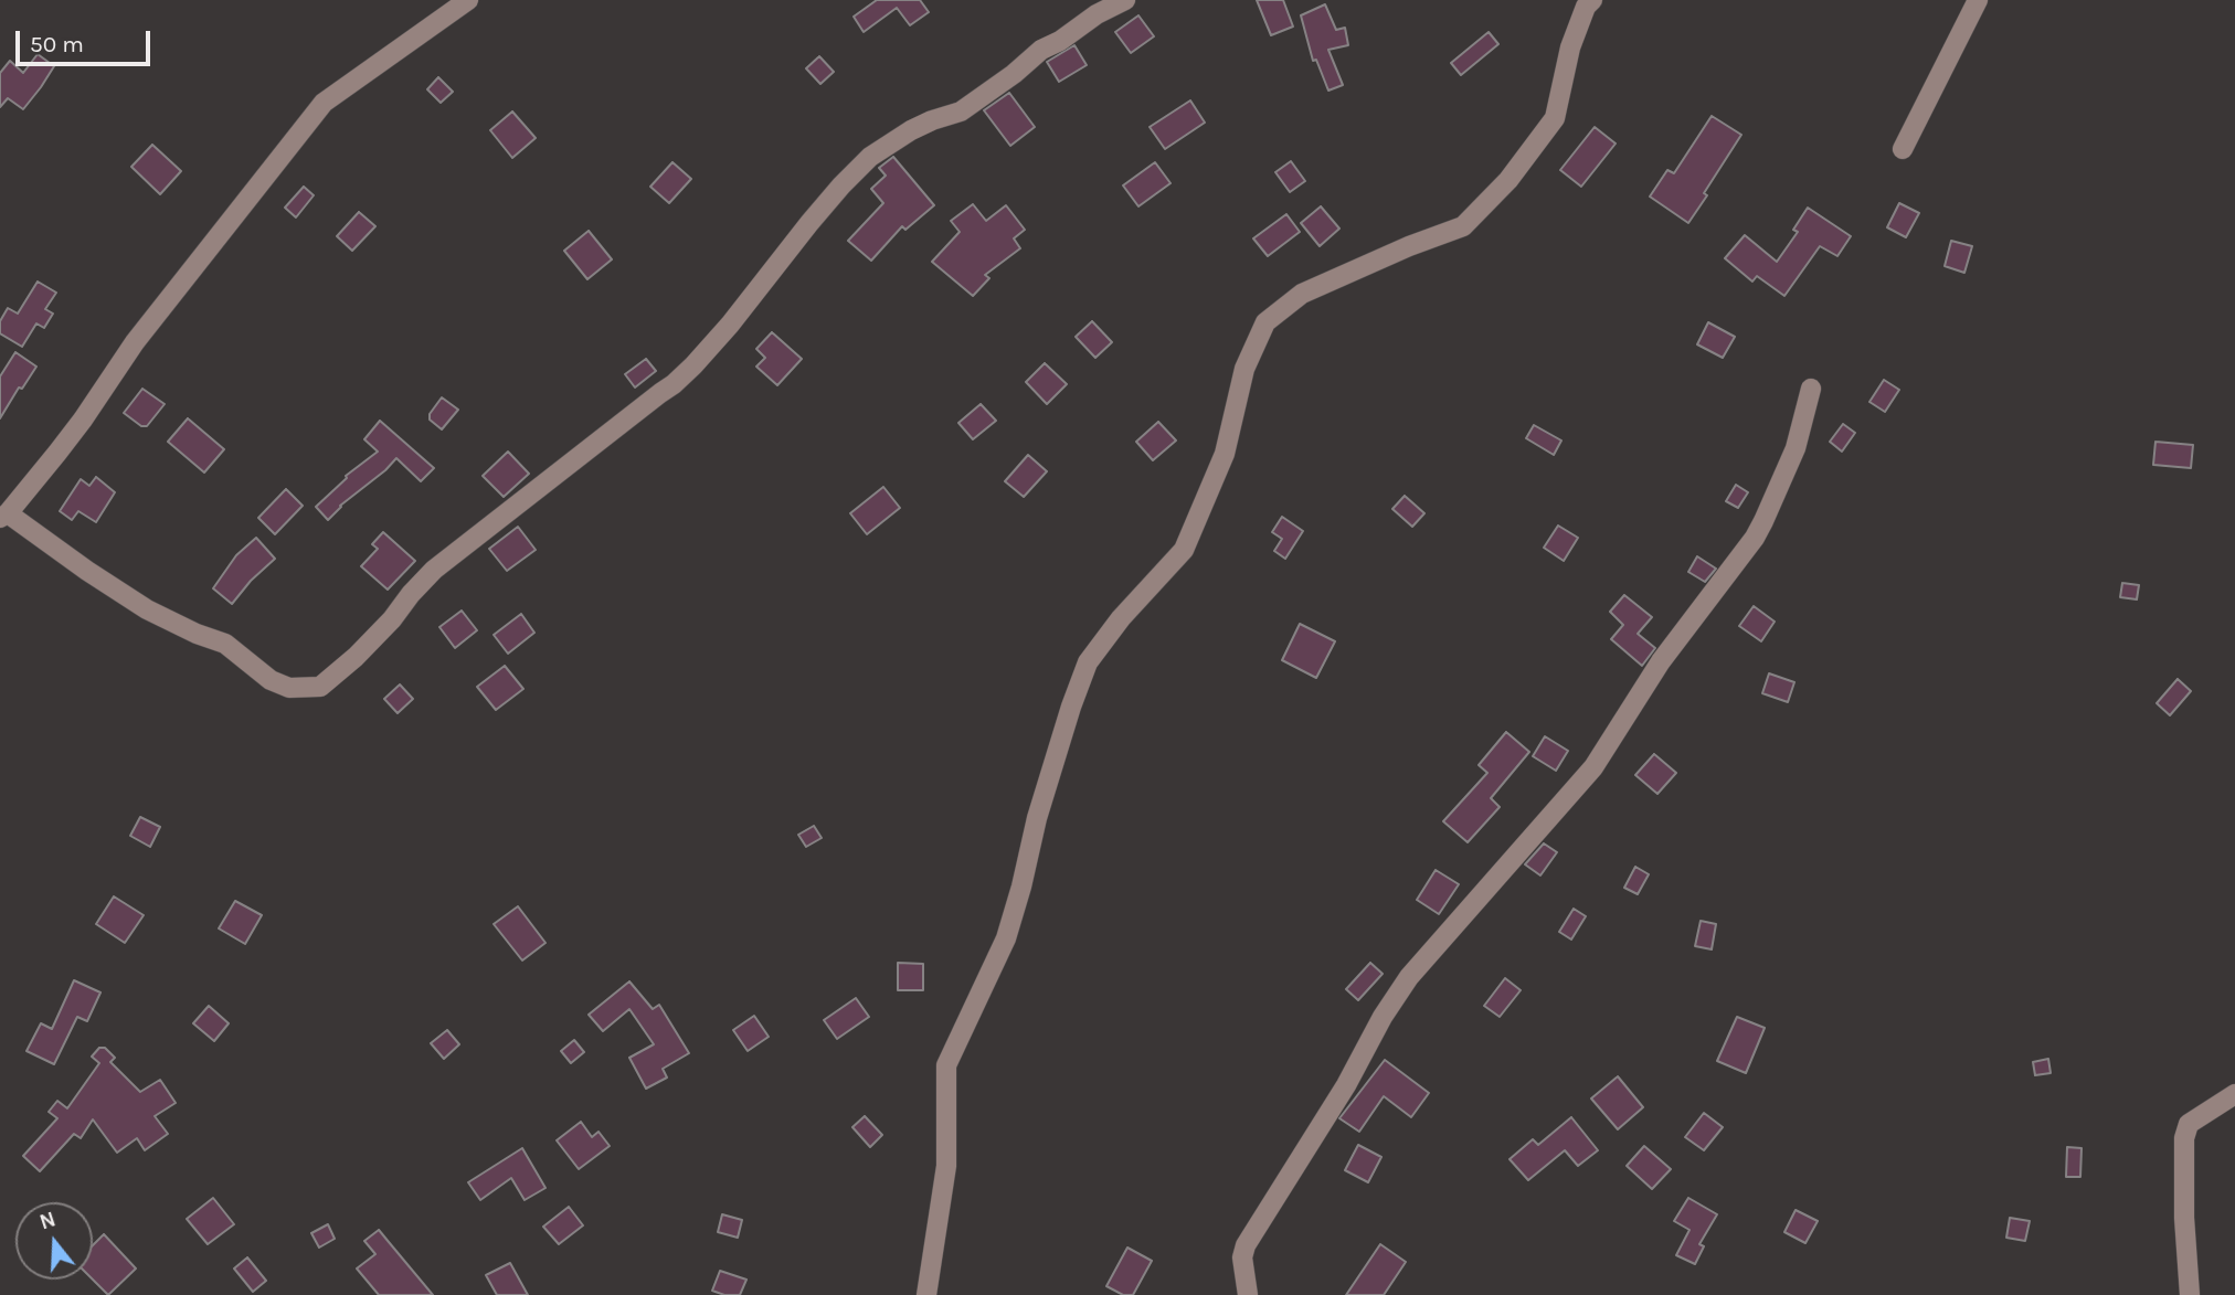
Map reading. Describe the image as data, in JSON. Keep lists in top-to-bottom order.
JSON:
{
  "scale_bar": "50 m",
  "north": "top"
}
